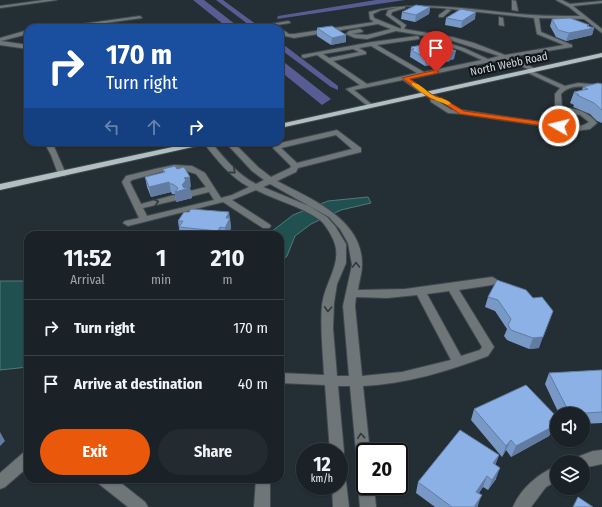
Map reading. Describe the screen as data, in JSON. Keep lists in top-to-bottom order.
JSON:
{
  "streets": {
    "main road": ["North Webb Road"]
  },
  "page": {
    "turn": ["170 m", "Turn right"],
    "eta": [
      "11:52",
      "Arrival",
      "1",
      "min",
      "210",
      "m"
    ],
    "list": [
      {
        "name": "Turn right",
        "value": "170 m"
      },
      {
        "name": "Arrive at destination",
        "value": "40 m"
      }
    ],
    "buttons": ["Exit", "Share"],
    "speed": "12 km/h",
    "limit": "20"
  }
}
